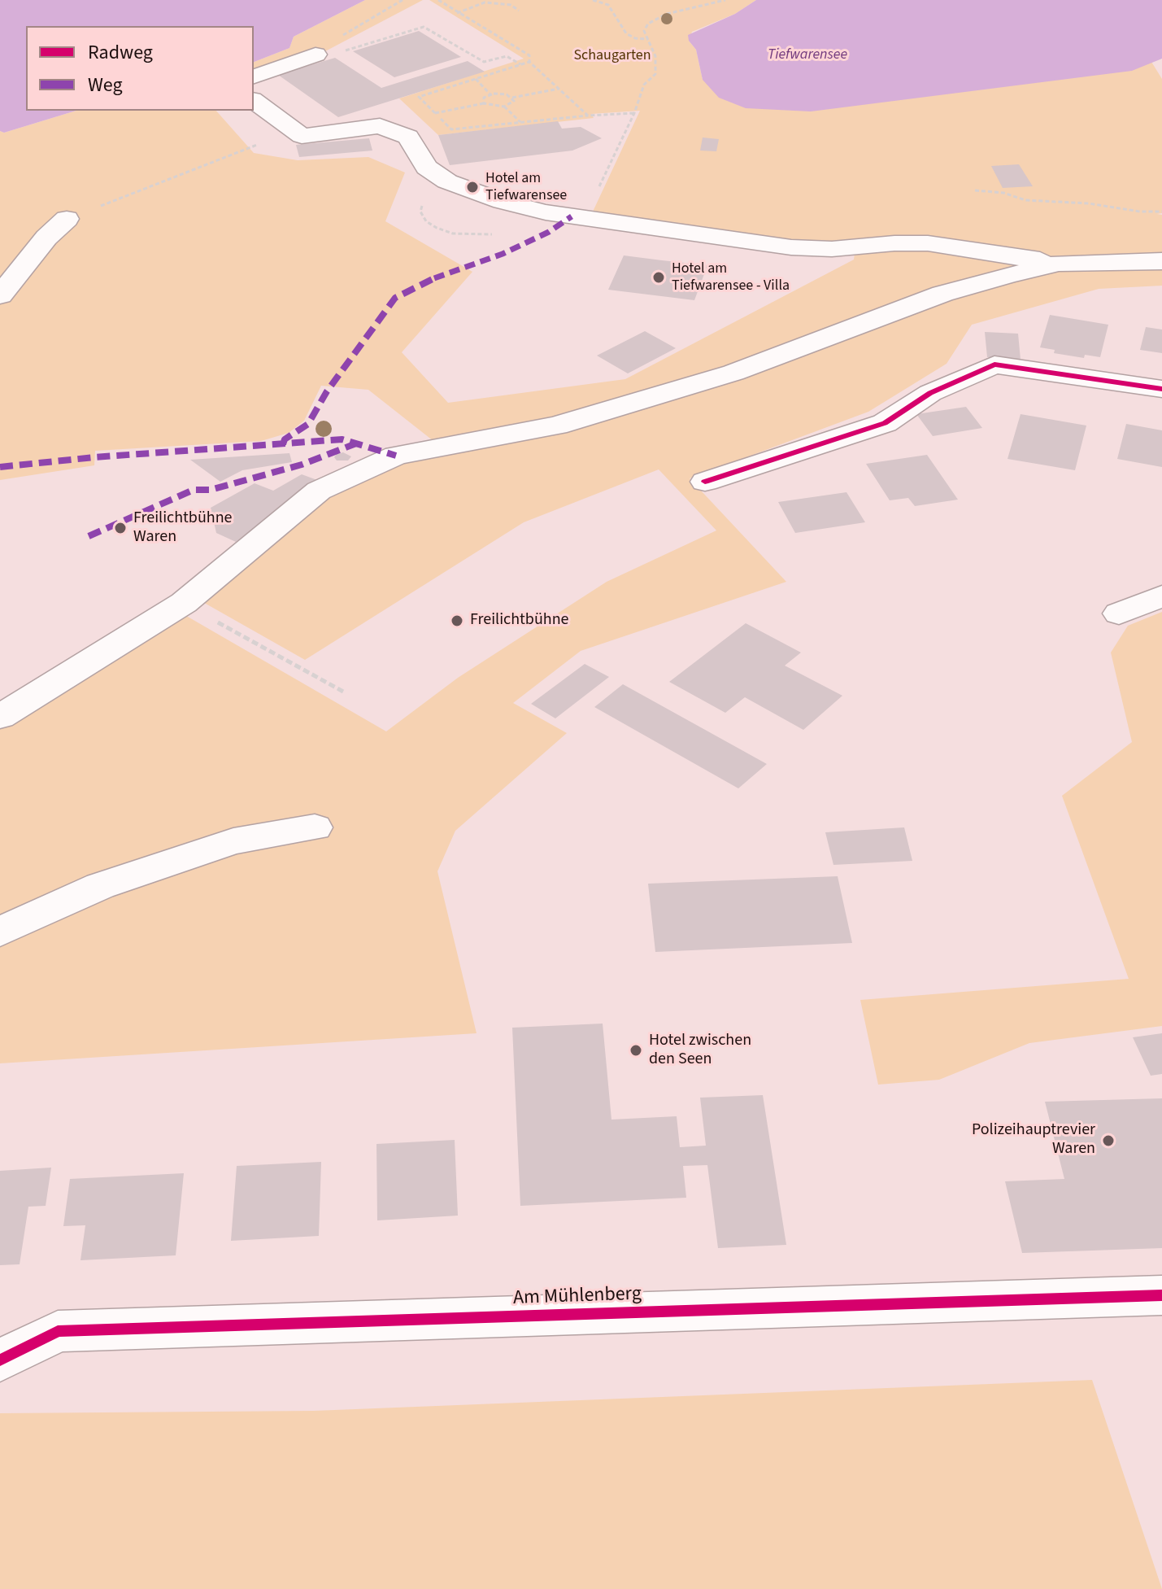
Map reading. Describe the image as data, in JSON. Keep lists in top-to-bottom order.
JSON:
{
  "streets": {
    "street": ["Am Mühlenberg"]
  },
  "water": ["Tiefwarensee"],
  "parks": ["Schaugarten"],
  "places": [
    "Hotel am Tiefwarensee",
    "Hotel am Tiefwarensee - Villa",
    "Freilichtbühne Waren",
    "Freilichtbühne",
    "Hotel zwischen den Seen",
    "Polizeihauptrevier Waren"
  ],
  "legend": ["Radweg", "Weg"]
}
